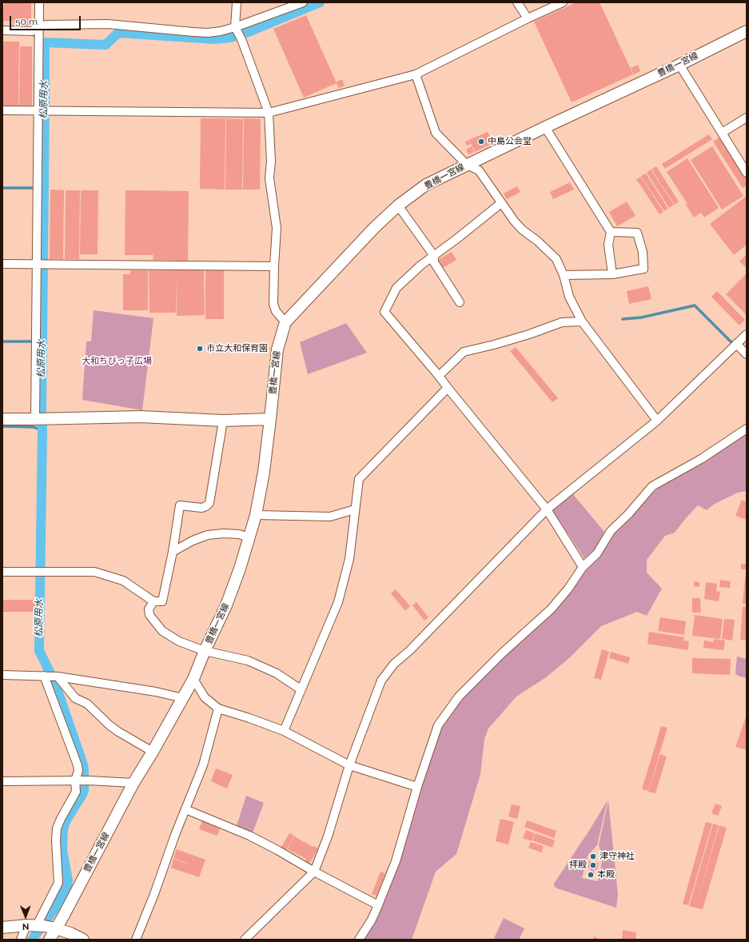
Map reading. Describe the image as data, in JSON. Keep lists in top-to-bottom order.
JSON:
{
  "streets": {
    "main road": ["豊橋一宮線"]
  },
  "water": ["松原用水"],
  "parks": ["大和ちびっ子広場"],
  "places": [
    "中島公会堂",
    "市立大和保育園",
    "津守神社",
    "拝殿",
    "本殿"
  ],
  "scale_bar": "50 m",
  "north": "bottom"
}
